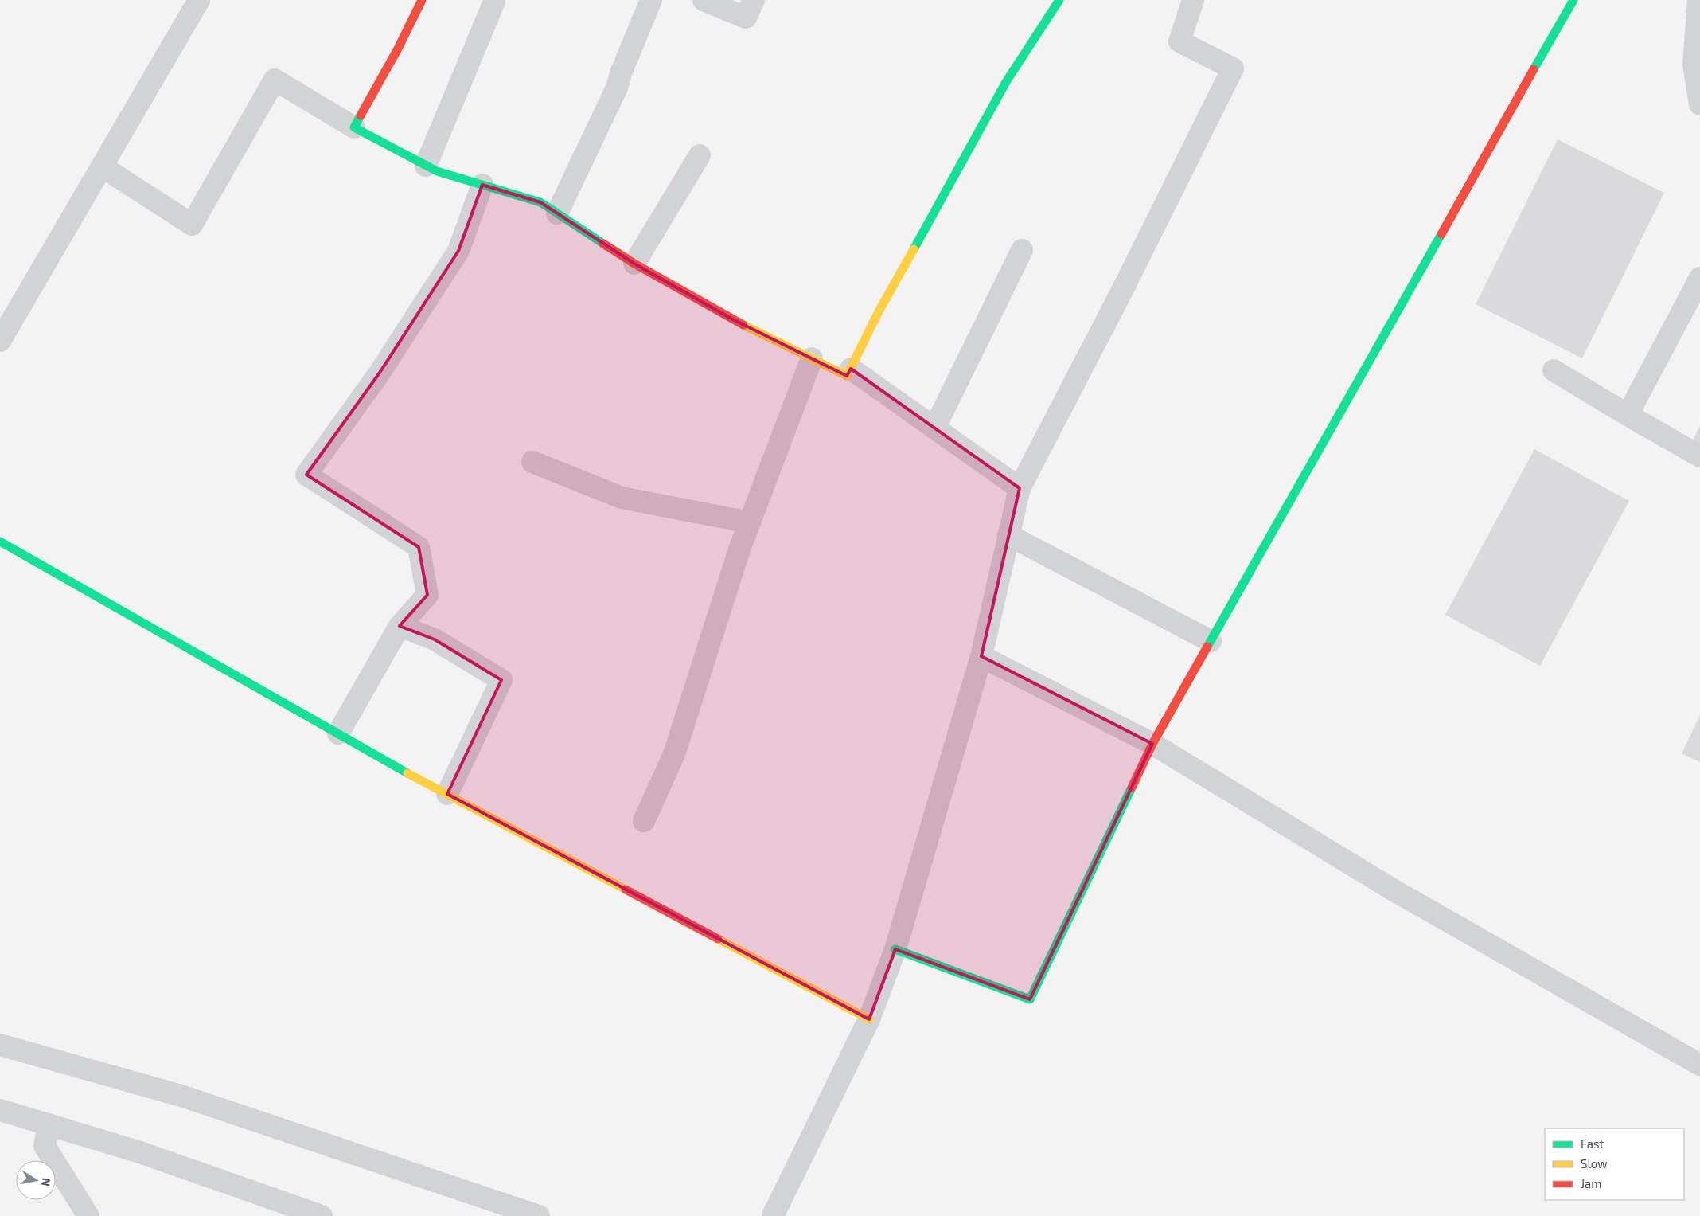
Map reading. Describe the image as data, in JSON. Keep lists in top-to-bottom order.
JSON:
{
  "legend": ["Fast", "Slow", "Jam"],
  "north": "right"
}
